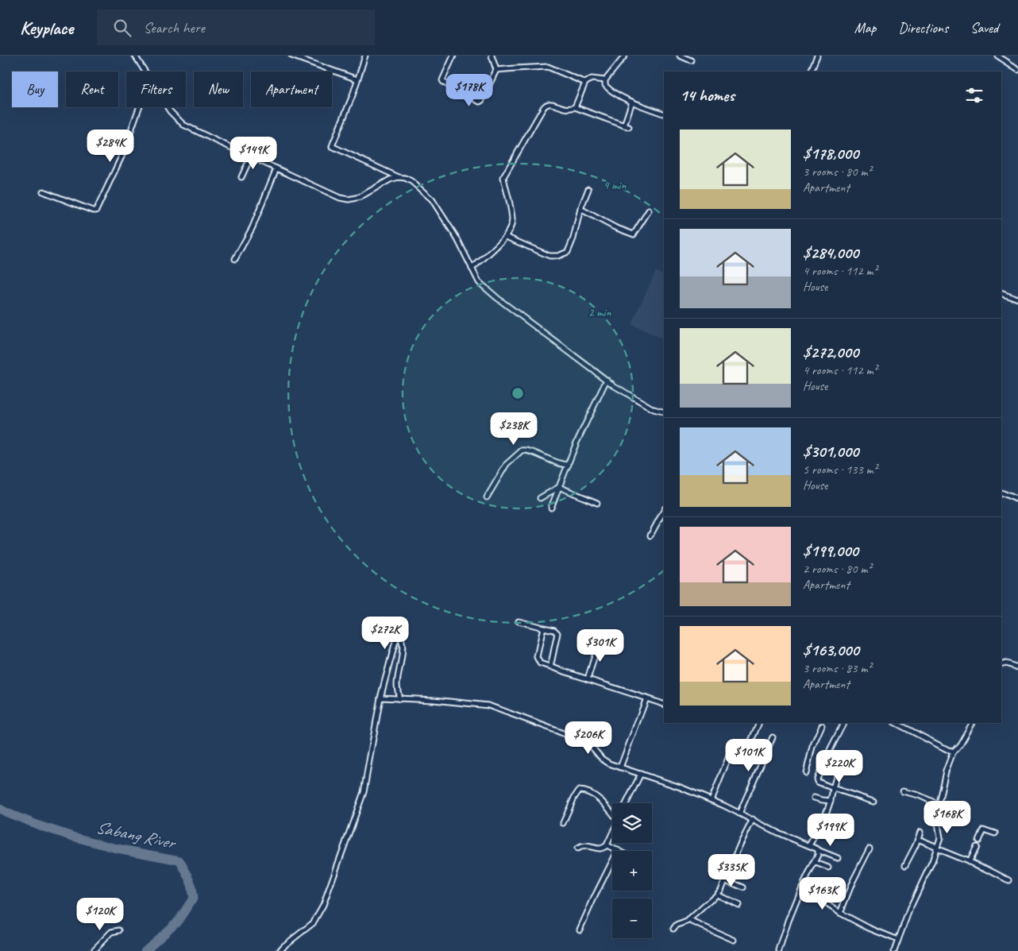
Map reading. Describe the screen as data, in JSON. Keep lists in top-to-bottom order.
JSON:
{
  "water": ["Sabang River"],
  "page": {
    "header": "Keyplace",
    "search": "Search here",
    "nav": ["Map", "Directions", "Saved"],
    "chip": [
      "Buy",
      "Rent",
      "Filters",
      "New",
      "Apartment"
    ],
    "heading": "14 homes",
    "price": [
      "$178K",
      "$284K",
      "$149K",
      "$238K",
      "$272K",
      "$301K",
      "$206K",
      "$101K",
      "$220K",
      "$168K",
      "$199K",
      "$335K",
      "$163K",
      "$120K"
    ],
    "list": [
      {
        "name": "$178,000",
        "note": "3 rooms · 80 m² · Apartment"
      },
      {
        "name": "$284,000",
        "note": "4 rooms · 112 m² · House"
      },
      {
        "name": "$272,000",
        "note": "4 rooms · 112 m² · House"
      },
      {
        "name": "$301,000",
        "note": "5 rooms · 133 m² · House"
      },
      {
        "name": "$199,000",
        "note": "2 rooms · 80 m² · Apartment"
      },
      {
        "name": "$163,000",
        "note": "3 rooms · 83 m² · Apartment"
      }
    ],
    "map_buttons": ["+", "−"]
  },
  "rings": ["4 min", "2 min"]
}
